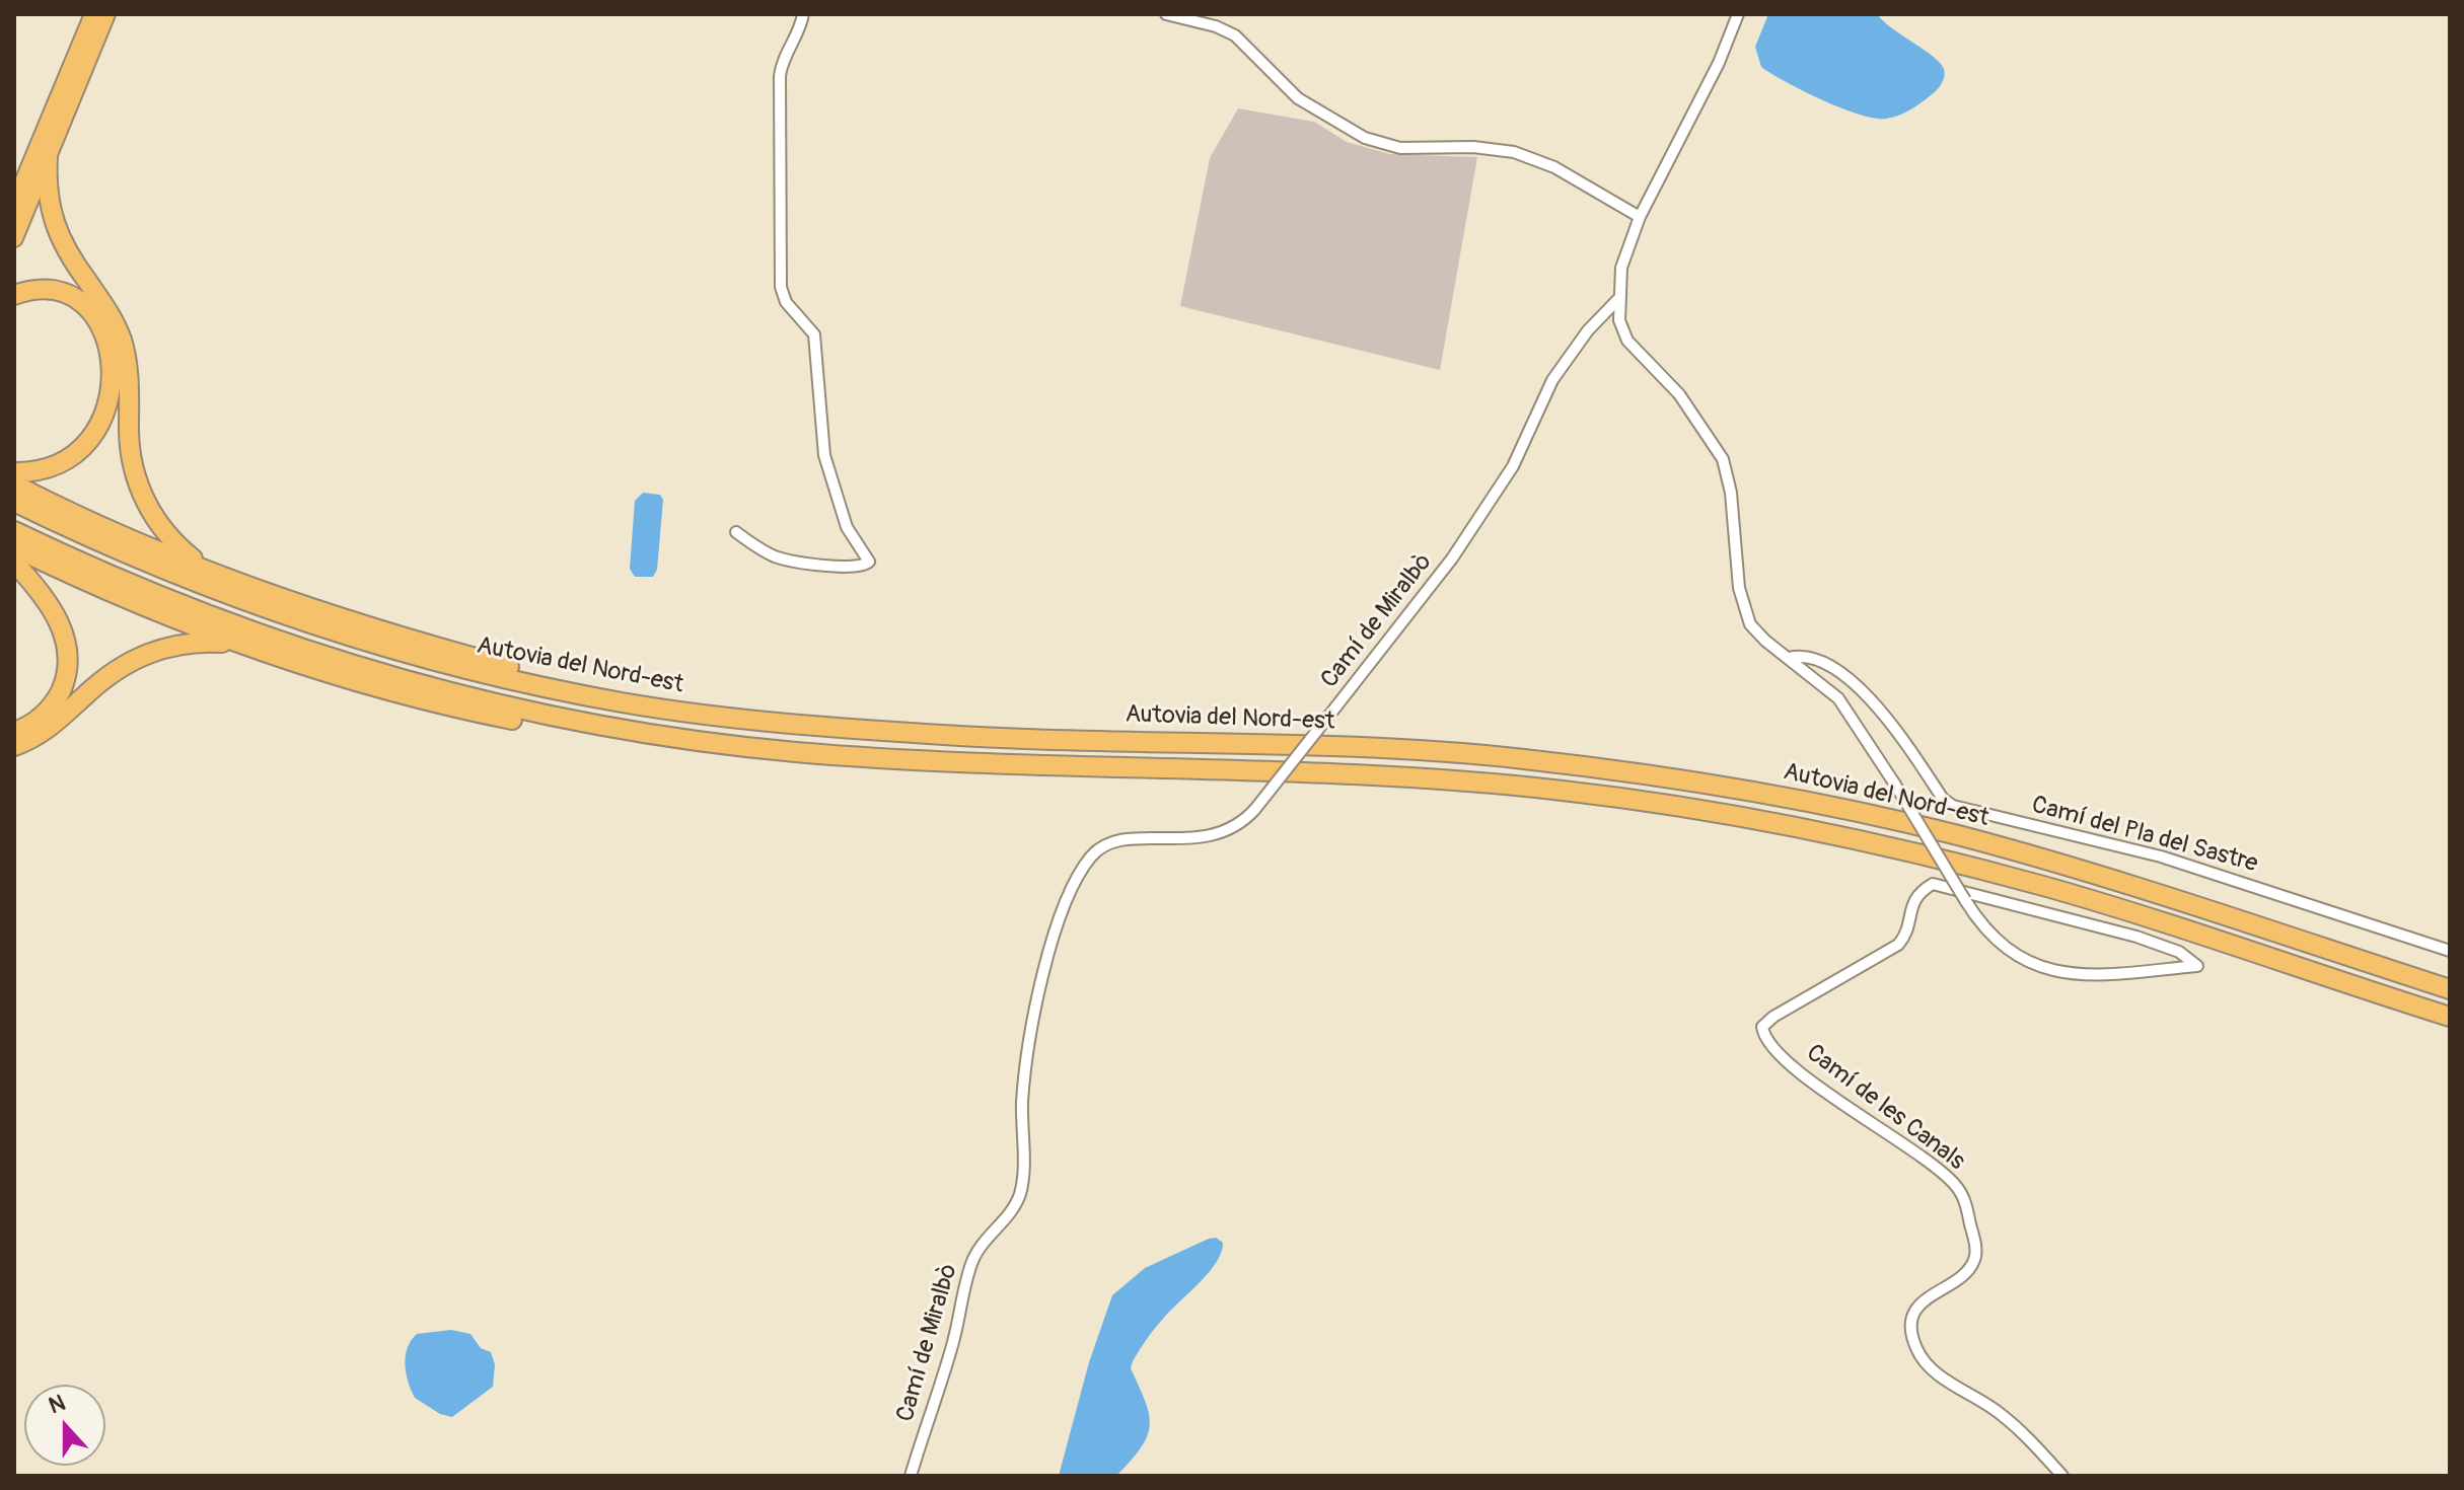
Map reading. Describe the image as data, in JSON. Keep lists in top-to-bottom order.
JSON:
{
  "streets": {
    "highway": ["Autovia del Nord-est"],
    "street": ["Camí de Miralbò", "Camí del Pla del Sastre", "Camí de les Canals"]
  },
  "crossings": [
    ["Camí del Pla del Sastre", "Camí de les Canals"]
  ],
  "north": "top"
}
